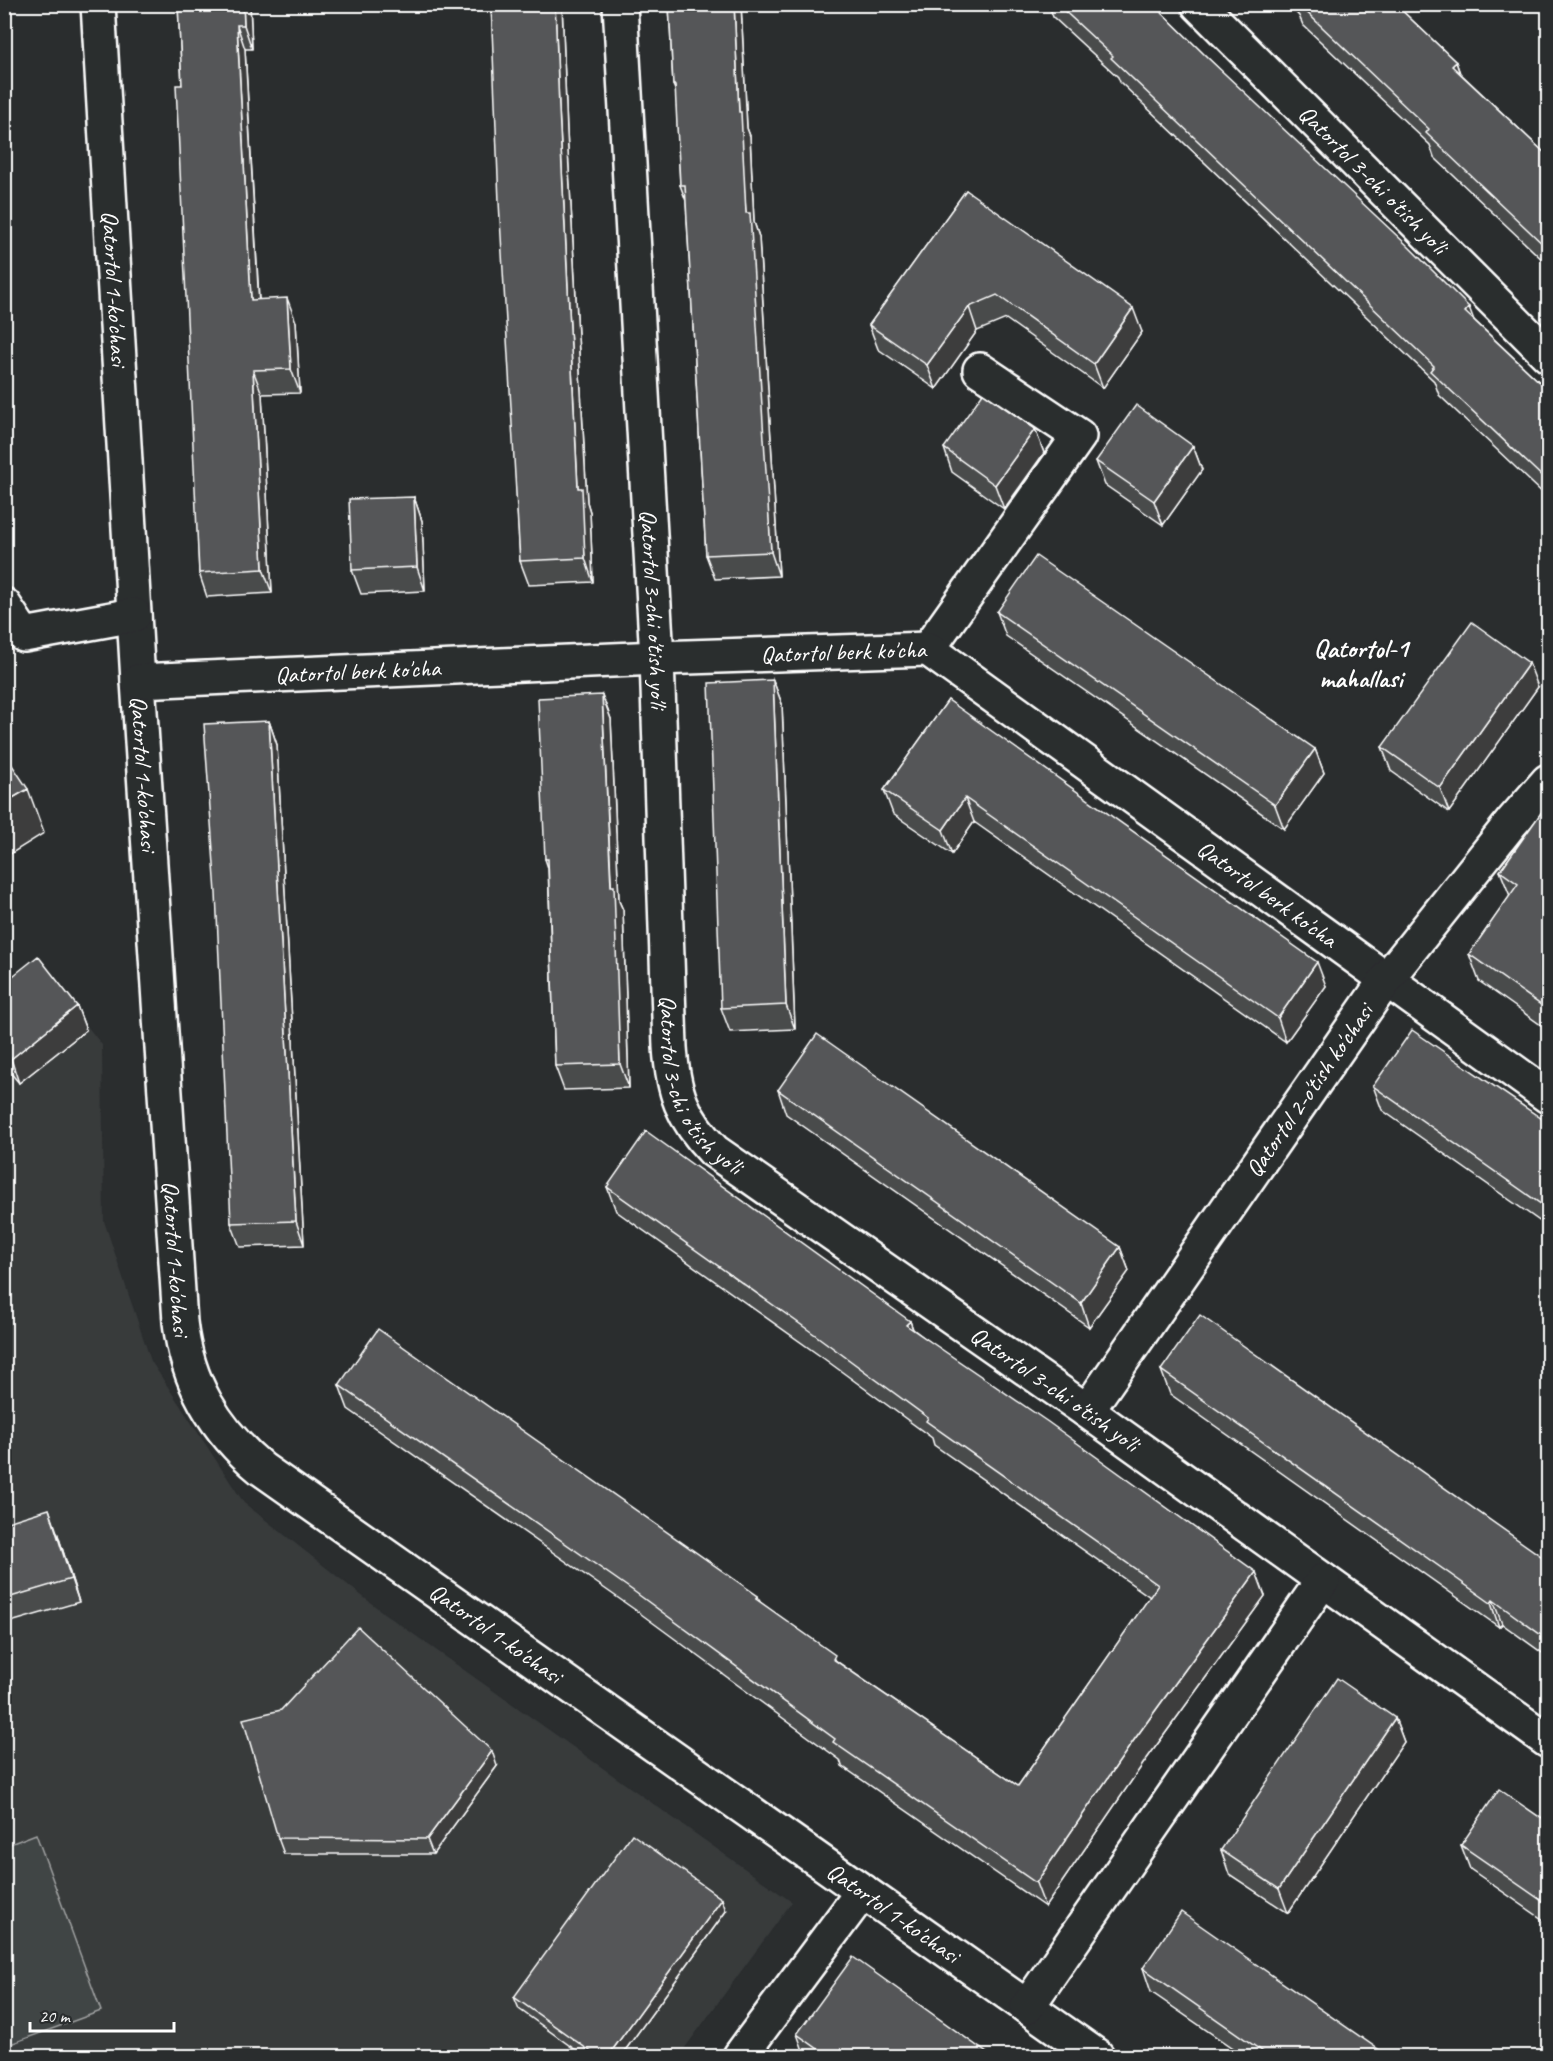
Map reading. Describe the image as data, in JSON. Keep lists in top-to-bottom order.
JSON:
{
  "streets": {
    "street": [
      "Qatortol 3-chi o'tish yo'li",
      "Qatortol 1-ko'chasi",
      "Qatortol berk ko'cha",
      "Qatortol 2-o'tish ko'chasi"
    ]
  },
  "crossings": [
    ["Qatortol 3-chi o'tish yo'li", "Qatortol berk ko'cha"],
    ["Qatortol 3-chi o'tish yo'li", "Qatortol 2-o'tish ko'chasi"],
    ["Qatortol 1-ko'chasi", "Qatortol berk ko'cha"],
    ["Qatortol berk ko'cha", "Qatortol 2-o'tish ko'chasi"]
  ],
  "districts": ["Qatortol-1 mahallasi"],
  "scale_bar": "20 m"
}
